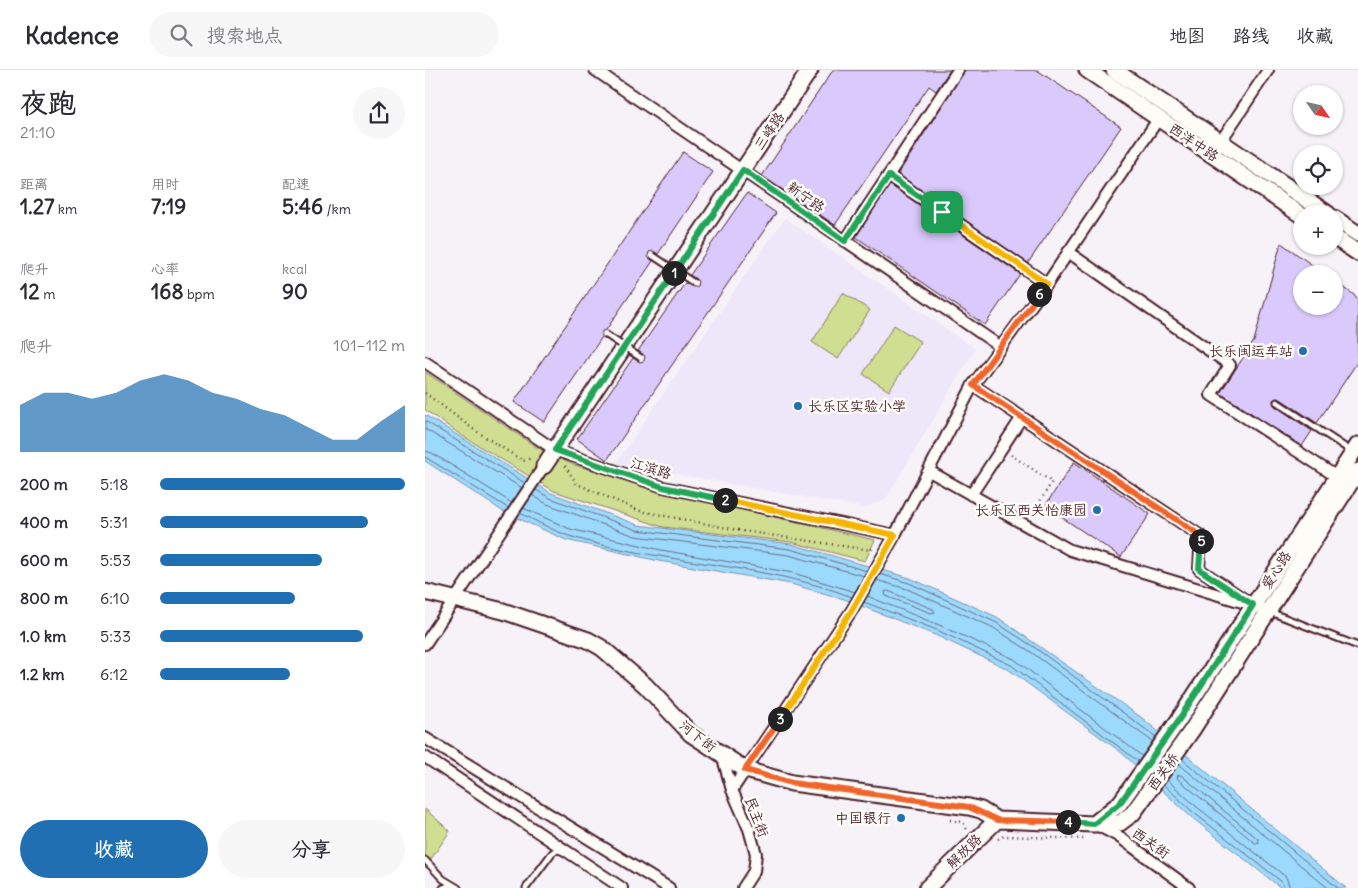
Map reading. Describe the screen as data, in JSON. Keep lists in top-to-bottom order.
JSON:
{
  "streets": {
    "main road": [
      "三峰路",
      "西洋中路",
      "爱心路",
      "河下街",
      "西关桥",
      "解放路"
    ],
    "street": [
      "新宁路",
      "江滨路",
      "民主街",
      "西关街"
    ]
  },
  "crossings": [
    ["三峰路", "新宁路"],
    ["三峰路", "江滨路"],
    ["爱心路", "西关桥"],
    ["河下街", "民主街"],
    ["河下街", "解放路"],
    ["西关桥", "西关街"]
  ],
  "places": [
    "长乐闽运车站",
    "长乐区实验小学",
    "长乐区西关怡康园",
    "中国银行"
  ],
  "north": "bottom right",
  "page": {
    "header": "Kadence",
    "search": "搜索地点",
    "nav": ["地图", "路线", "收藏"],
    "heading": ["夜跑", "21:10"],
    "map_buttons": ["+", "−"],
    "stats": [
      ["距离", "1.27 km"],
      ["用时", "7:19"],
      ["配速", "5:46 /km"],
      ["爬升", "12 m"],
      ["心率", "168 bpm"],
      ["kcal", "90"]
    ],
    "pins": [
      "1",
      "6",
      "2",
      "5",
      "3",
      "4"
    ],
    "chart": ["爬升", "101–112 m"],
    "list": [
      {
        "name": "200 m",
        "note": "5:18"
      },
      {
        "name": "400 m",
        "note": "5:31"
      },
      {
        "name": "600 m",
        "note": "5:53"
      },
      {
        "name": "800 m",
        "note": "6:10"
      },
      {
        "name": "1.0 km",
        "note": "5:33"
      },
      {
        "name": "1.2 km",
        "note": "6:12"
      }
    ],
    "buttons": ["收藏", "分享"]
  }
}
